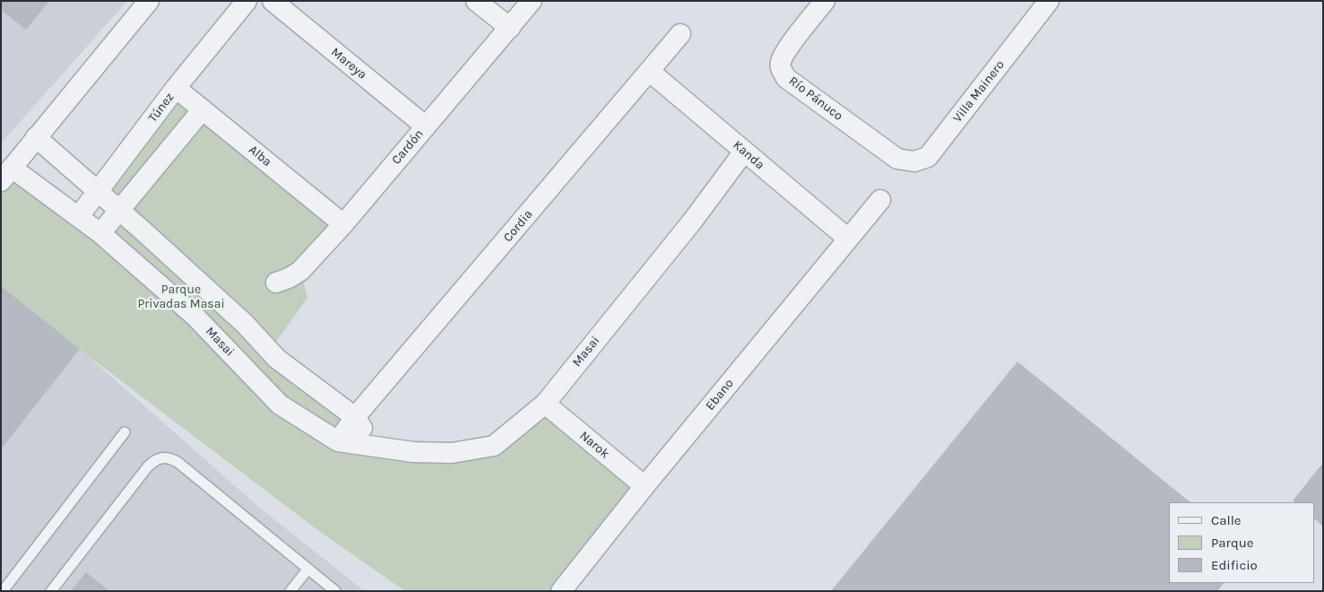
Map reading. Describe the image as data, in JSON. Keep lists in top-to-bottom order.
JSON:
{
  "streets": {
    "street": [
      "Mareya",
      "Villa Mainero",
      "Río Pánuco",
      "Túnez",
      "Cardón",
      "Kanda",
      "Alba",
      "Cordia",
      "Masai",
      "Ebano",
      "Narok"
    ]
  },
  "crossings": [
    ["Mareya", "Cardón"],
    ["Villa Mainero", "Río Pánuco"],
    ["Túnez", "Alba"],
    ["Túnez", "Masai"],
    ["Cardón", "Alba"],
    ["Kanda", "Cordia"],
    ["Kanda", "Masai"],
    ["Kanda", "Ebano"],
    ["Cordia", "Masai"],
    ["Masai", "Narok"],
    ["Ebano", "Narok"]
  ],
  "parks": ["Parque Privadas Masai"],
  "legend": ["Calle", "Parque", "Edificio"]
}
